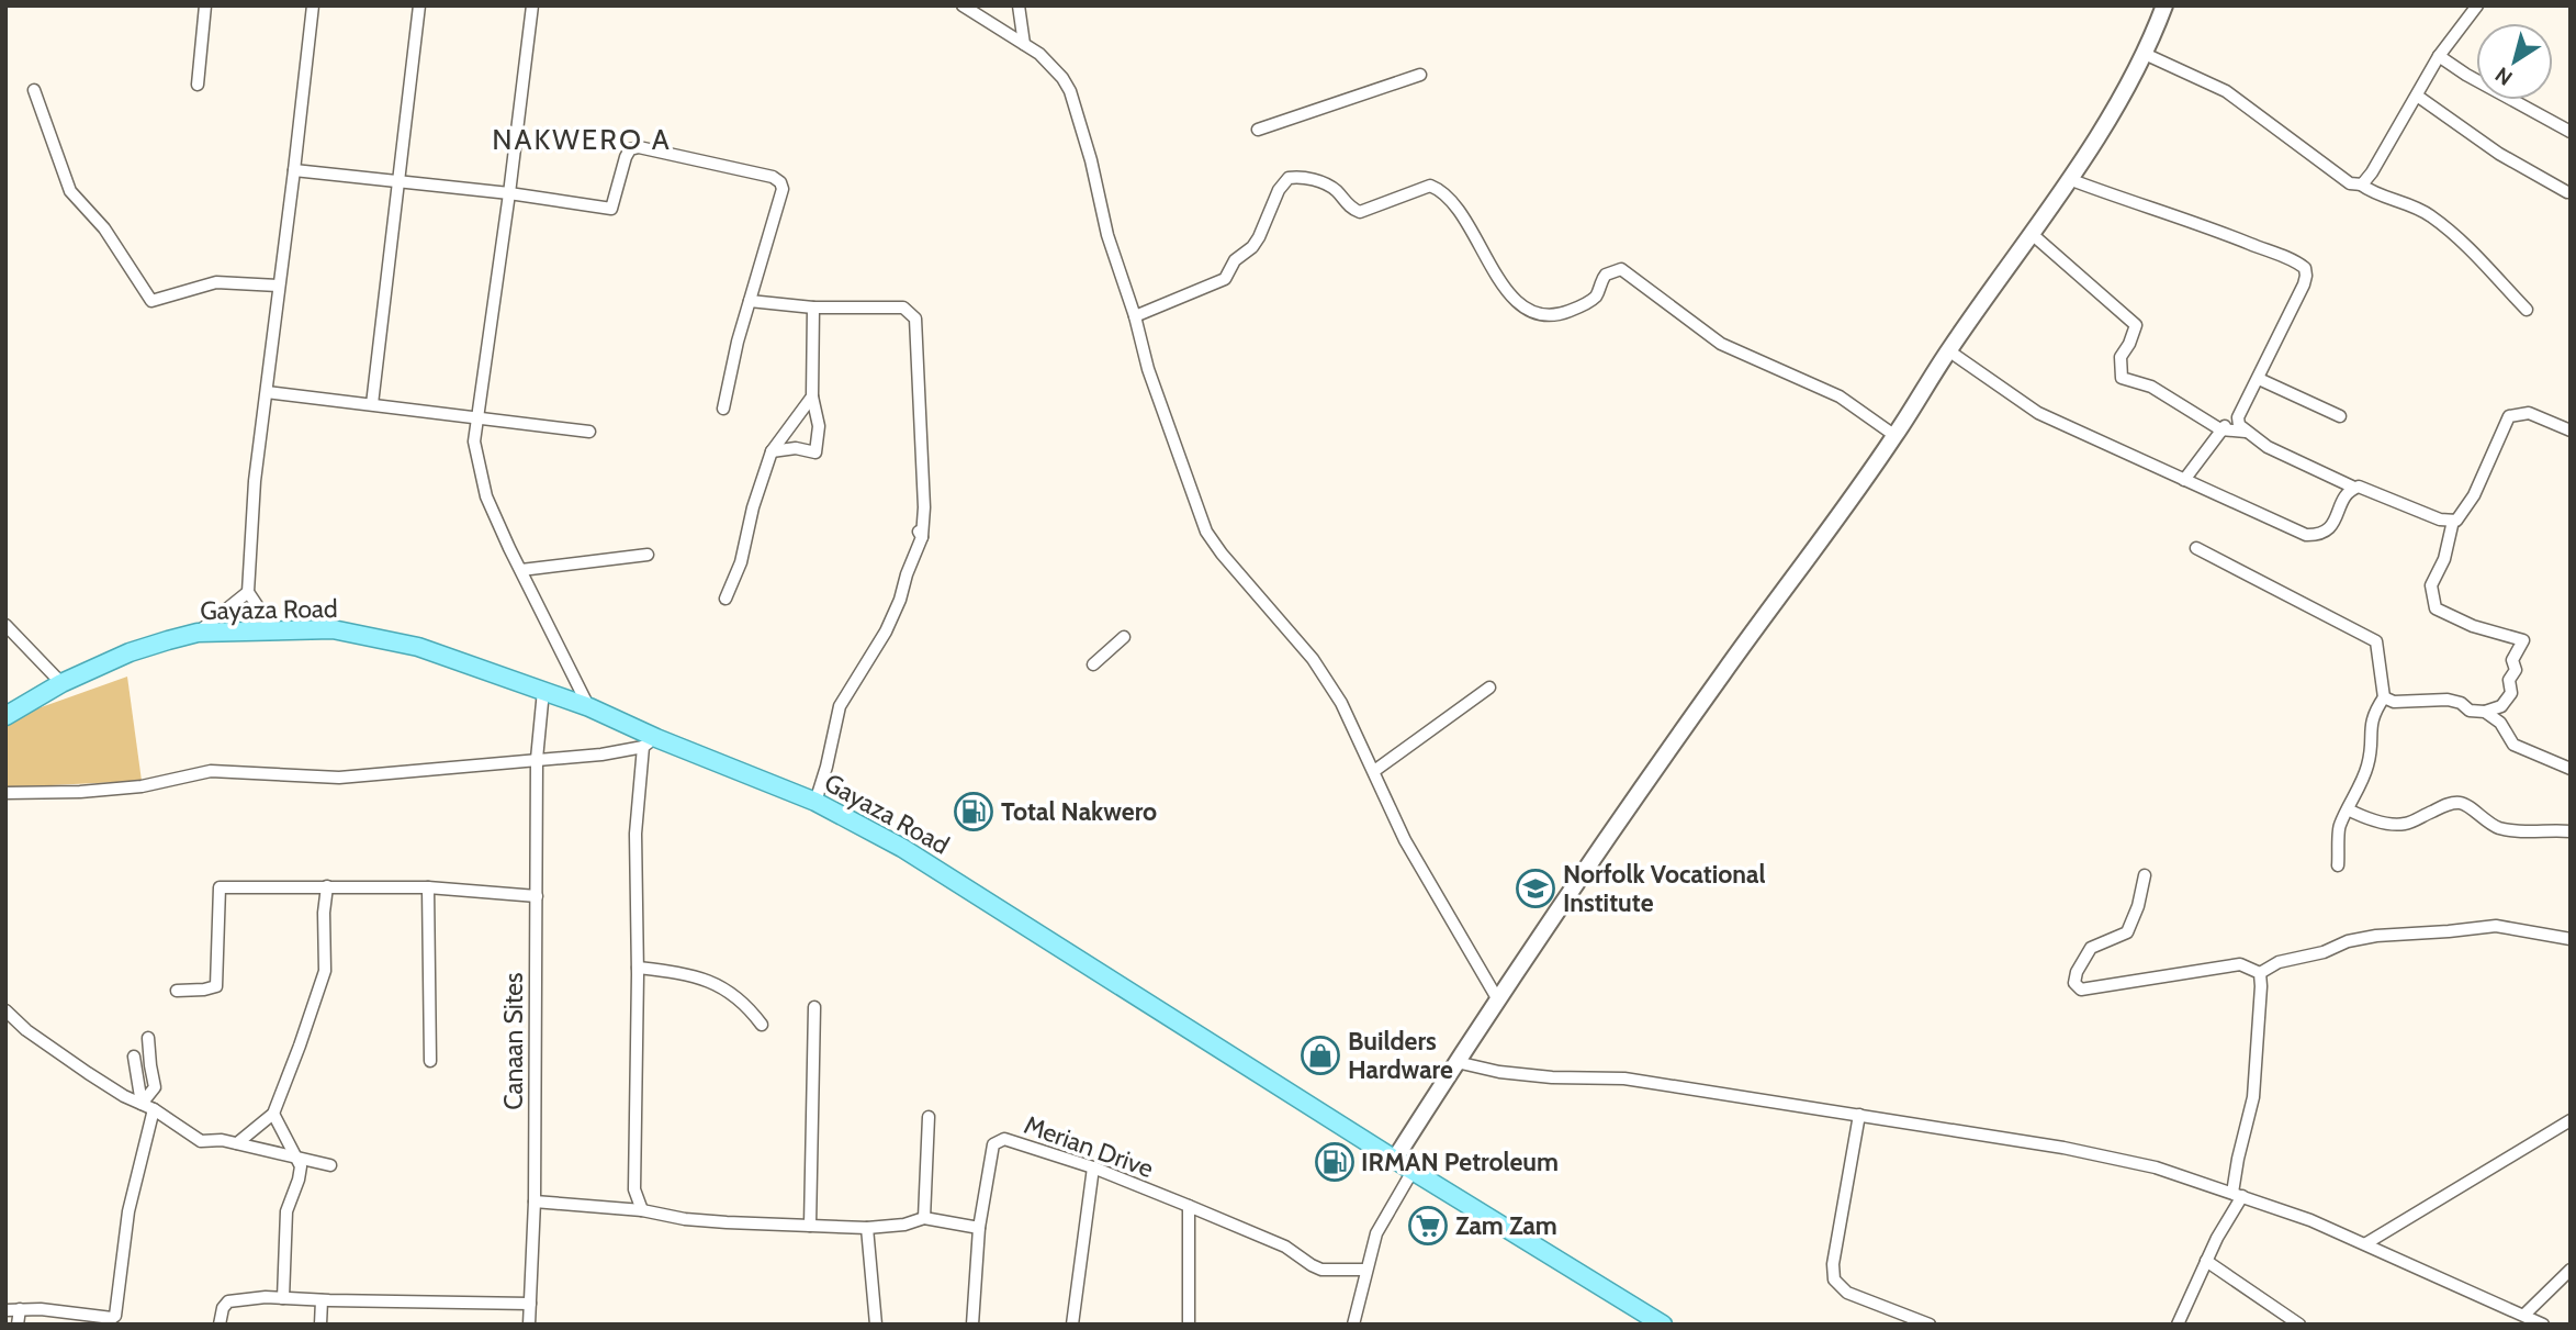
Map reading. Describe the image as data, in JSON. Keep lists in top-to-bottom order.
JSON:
{
  "streets": {
    "main road": ["Gayaza Road"],
    "street": ["Canaan Sites", "Merian Drive"]
  },
  "crossings": [
    ["Gayaza Road", "Canaan Sites"]
  ],
  "districts": ["NAKWERO A"],
  "places": {
    "fuel station": ["Total Nakwero", "IRMAN Petroleum"],
    "school or university": ["Norfolk Vocational Institute"],
    "shop": ["Builders Hardware"],
    "supermarket": ["Zam Zam"]
  },
  "north": "bottom left"
}
